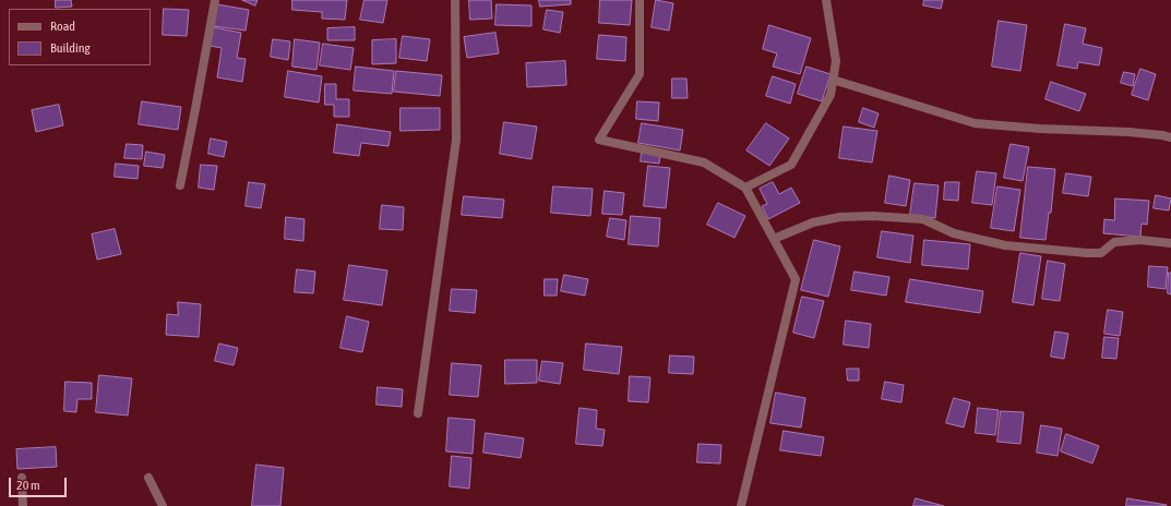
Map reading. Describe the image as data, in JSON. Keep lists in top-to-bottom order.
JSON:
{
  "legend": ["Road", "Building"],
  "scale_bar": "20 m"
}
